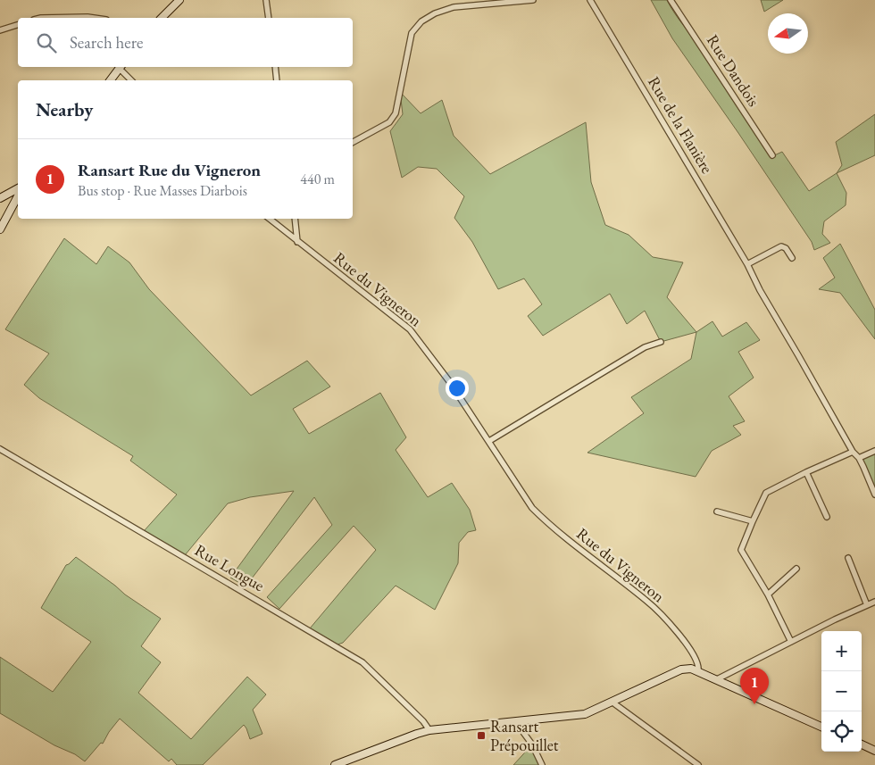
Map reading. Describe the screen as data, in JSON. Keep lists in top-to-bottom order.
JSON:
{
  "streets": {
    "street": [
      "Rue Dandois",
      "Rue de la Flanière",
      "Rue du Vigneron",
      "Rue Longue"
    ]
  },
  "places": {
    "transit": ["Ransart Prépouillet"]
  },
  "north": "left",
  "page": {
    "search": "Search here",
    "heading": "Nearby",
    "list": [
      {
        "mark": "1",
        "name": "Ransart Rue du Vigneron",
        "note": "Bus stop · Rue Masses Diarbois",
        "value": "440 m"
      }
    ],
    "map_buttons": ["+", "−"],
    "pins": "1"
  }
}
